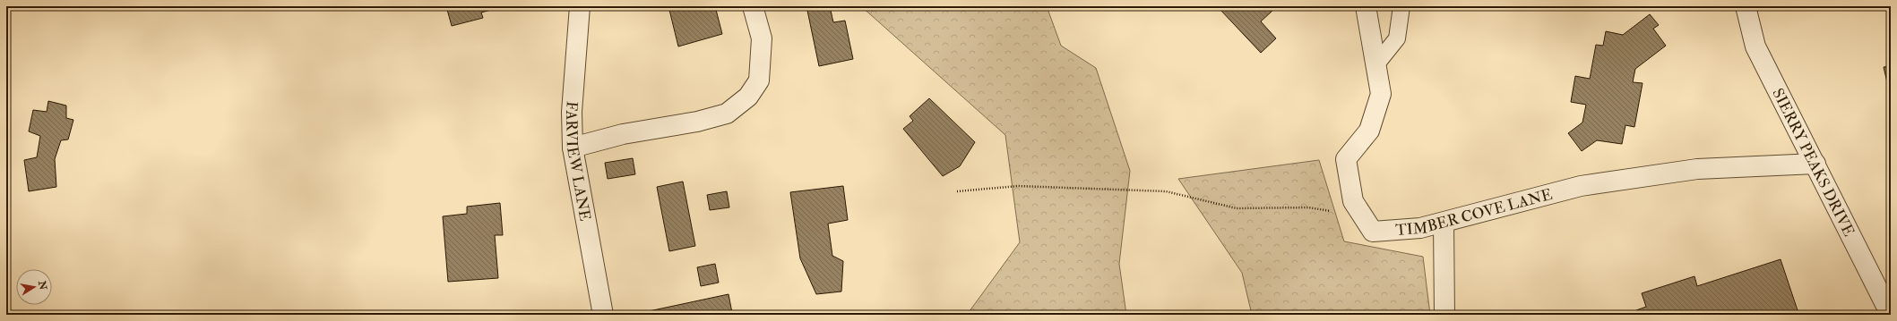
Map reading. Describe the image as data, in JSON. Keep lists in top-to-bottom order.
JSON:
{
  "streets": {
    "street": ["FARVIEW LANE", "SIERRY PEAKS DRIVE", "TIMBER COVE LANE"]
  },
  "crossings": [
    ["SIERRY PEAKS DRIVE", "TIMBER COVE LANE"]
  ],
  "north": "right"
}
